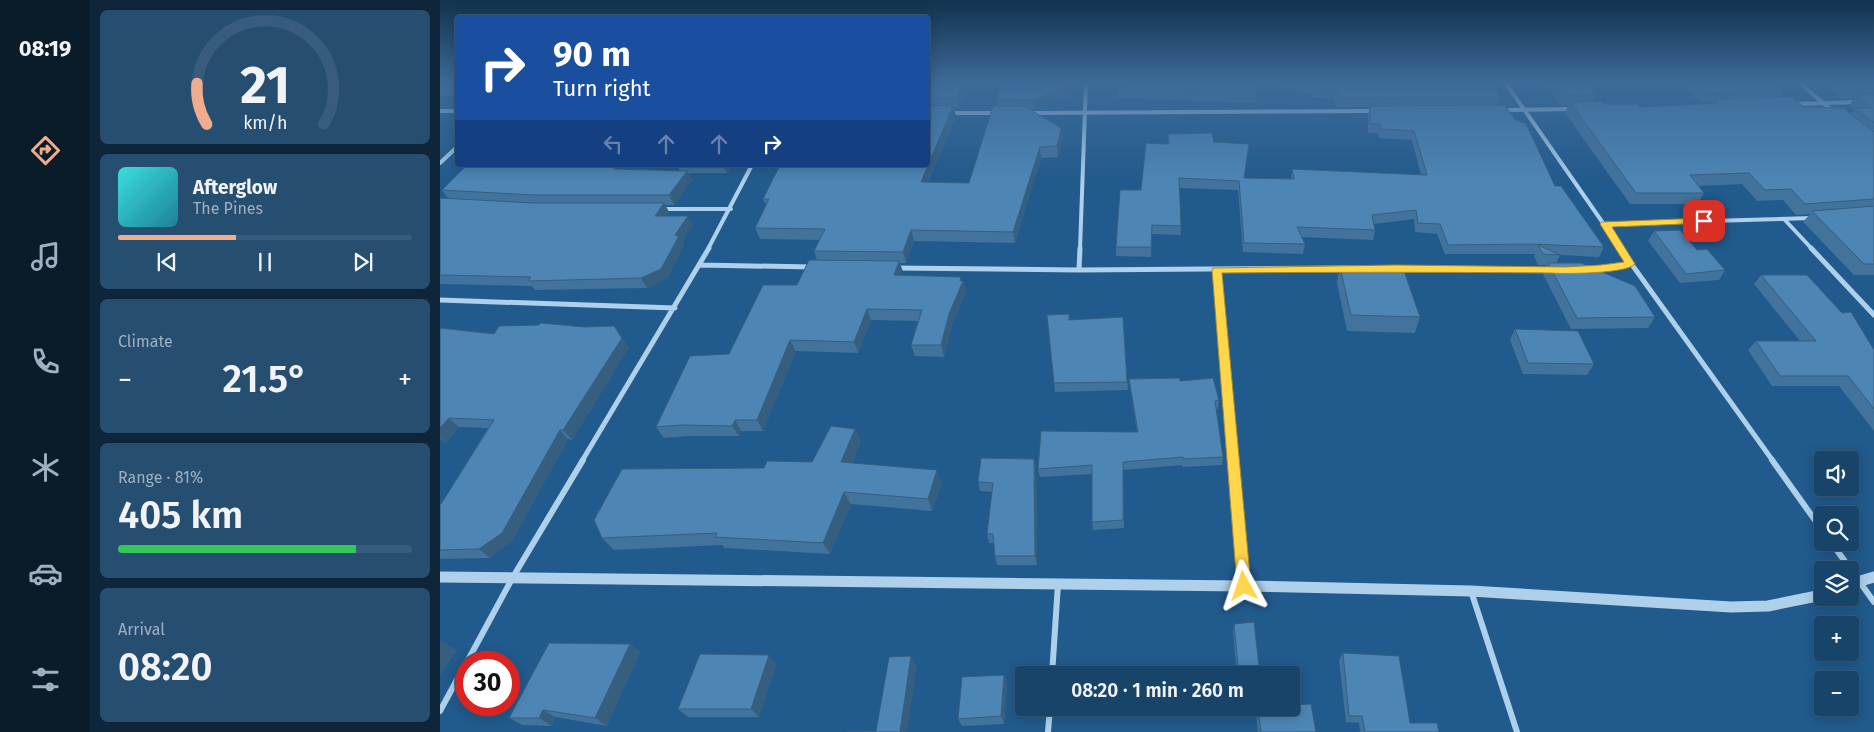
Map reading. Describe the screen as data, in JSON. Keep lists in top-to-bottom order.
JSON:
{
  "page": {
    "tabs": "08:19",
    "turn": ["90 m", "Turn right"],
    "song": ["Afterglow", "The Pines"],
    "tile": [
      "Climate",
      ["Range · 81%", "405 km"],
      ["Arrival", "08:20"]
    ],
    "heat": ["−", "21.5°", "+"],
    "map_buttons": ["+", "−"],
    "limit": "30",
    "trip": "08:20 · 1 min · 260 m",
    "gauge": ["21", "km/h"]
  }
}
